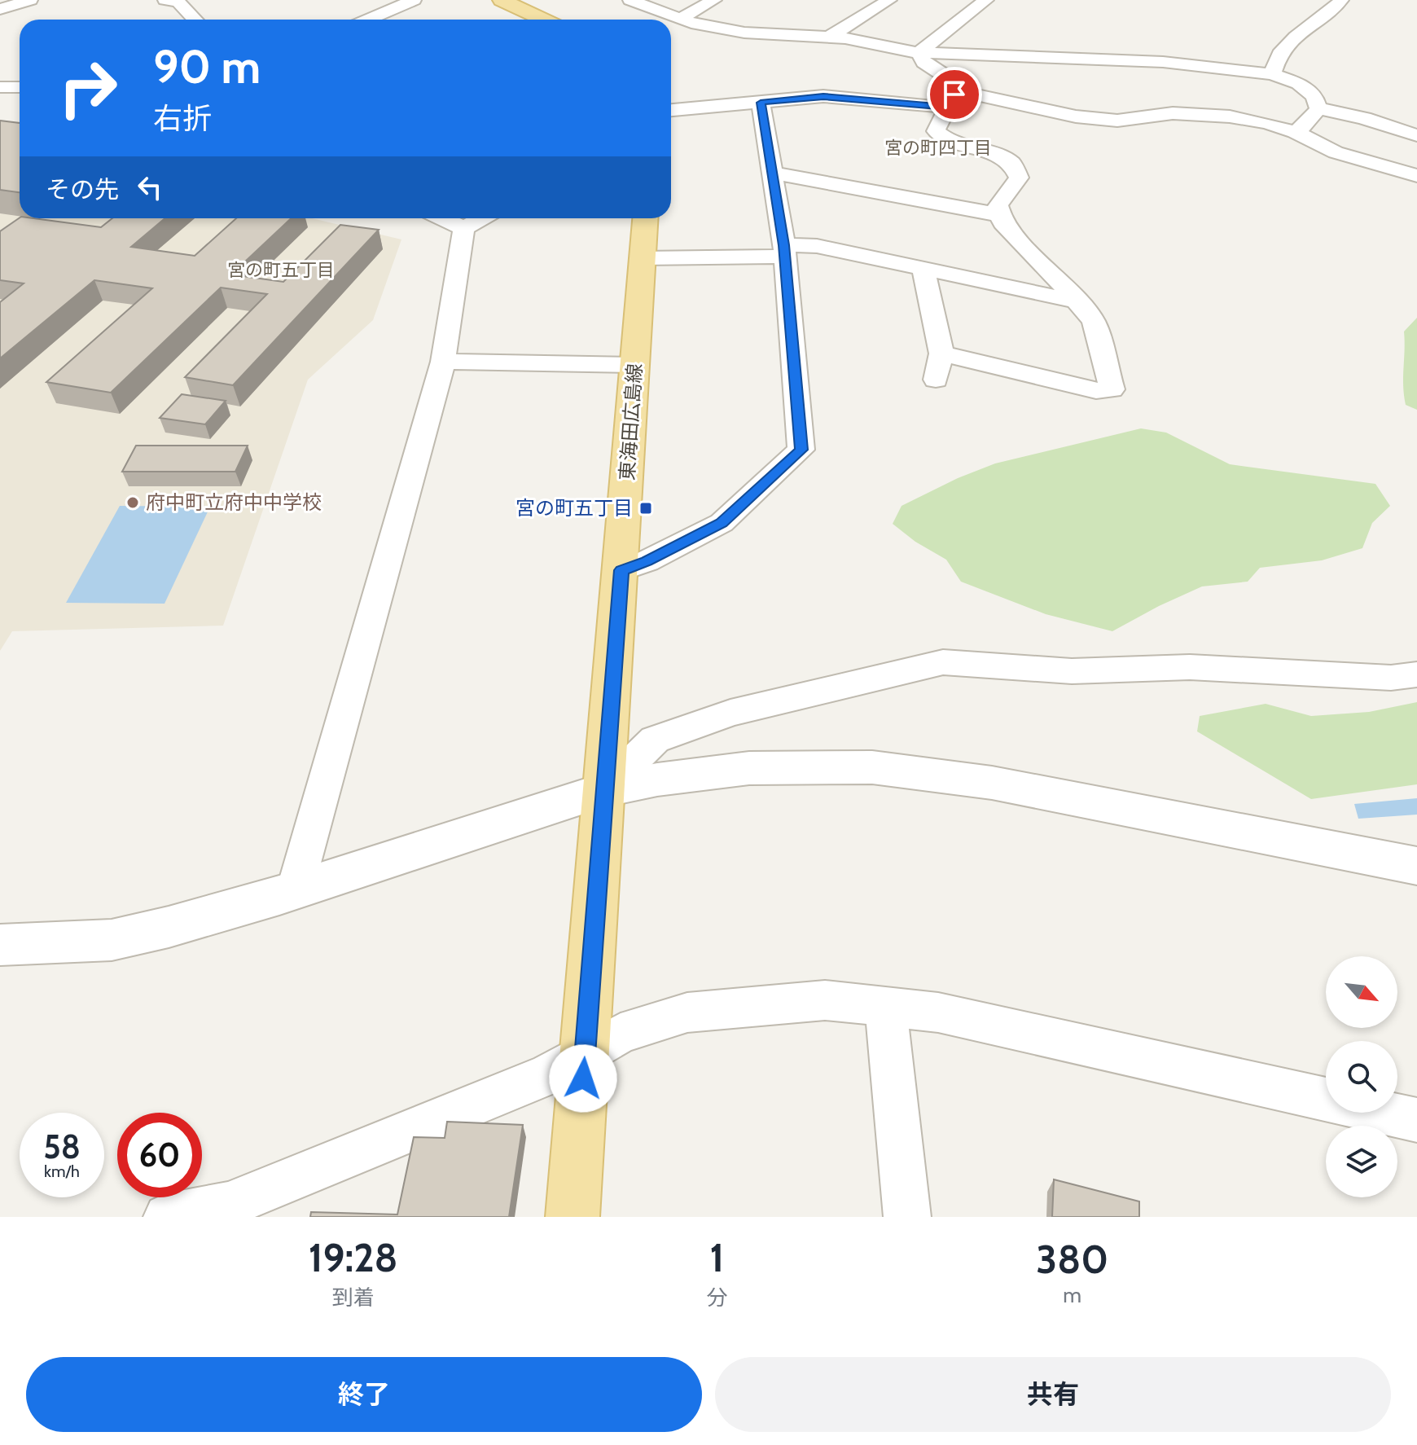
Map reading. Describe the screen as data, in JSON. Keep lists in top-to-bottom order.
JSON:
{
  "streets": {
    "main road": ["東海田広島線"]
  },
  "districts": ["宮の町四丁目", "宮の町五丁目"],
  "places": {
    "other": ["府中町立府中中学校"],
    "transit": ["宮の町五丁目"]
  },
  "north": "bottom right",
  "page": {
    "turn": ["90 m", "右折"],
    "then": "その先",
    "speed": "58 km/h",
    "limit": "60",
    "eta": [
      "19:28",
      "到着",
      "1",
      "分",
      "380",
      "m"
    ],
    "buttons": ["終了", "共有"]
  }
}
